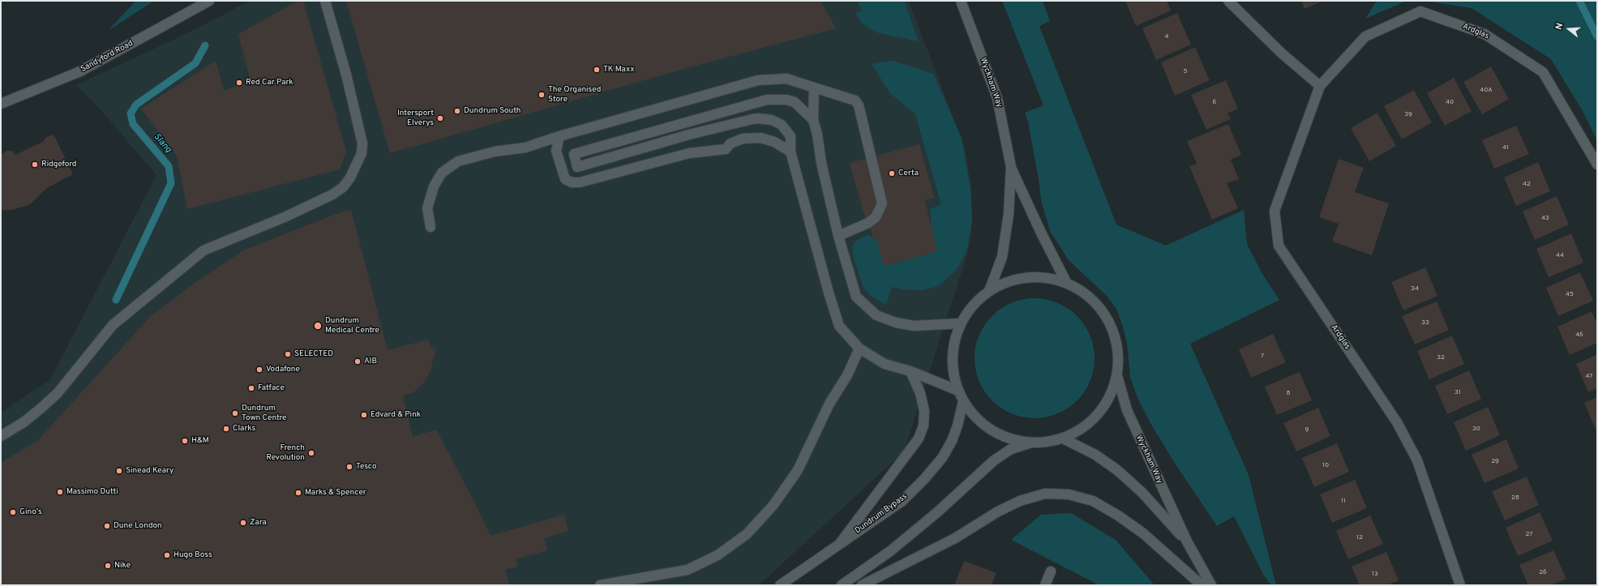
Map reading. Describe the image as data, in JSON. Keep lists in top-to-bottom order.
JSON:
{
  "streets": {
    "main road": [
      "Ardglas",
      "Sandyford Road",
      "Wyckham Way",
      "Dundrum Bypass"
    ]
  },
  "water": ["Slang"],
  "places": [
    "TK Maxx",
    "Red Car Park",
    "The Organised Store",
    "Dundrum South",
    "Intersport Elverys",
    "Ridgeford",
    "Certa",
    "Dundrum Medical Centre",
    "SELECTED",
    "AIB",
    "Vodafone",
    "Fatface",
    "Dundrum Town Centre",
    "Edvard & Pink",
    "Clarks",
    "H&M",
    "French Revolution",
    "Tesco",
    "Sinead Keary",
    "Massimo Dutti",
    "Marks & Spencer",
    "Gino's",
    "Zara",
    "Dune London",
    "Hugo Boss",
    "Nike"
  ],
  "house_numbers": [
    "4",
    "5",
    "40A",
    "6",
    "40",
    "39",
    "41",
    "42",
    "43",
    "44",
    "34",
    "45",
    "33",
    "46",
    "7",
    "32",
    "47",
    "31",
    "8",
    "30",
    "9",
    "29",
    "10",
    "28",
    "11",
    "27",
    "12",
    "26",
    "13"
  ],
  "north": "left"
}
